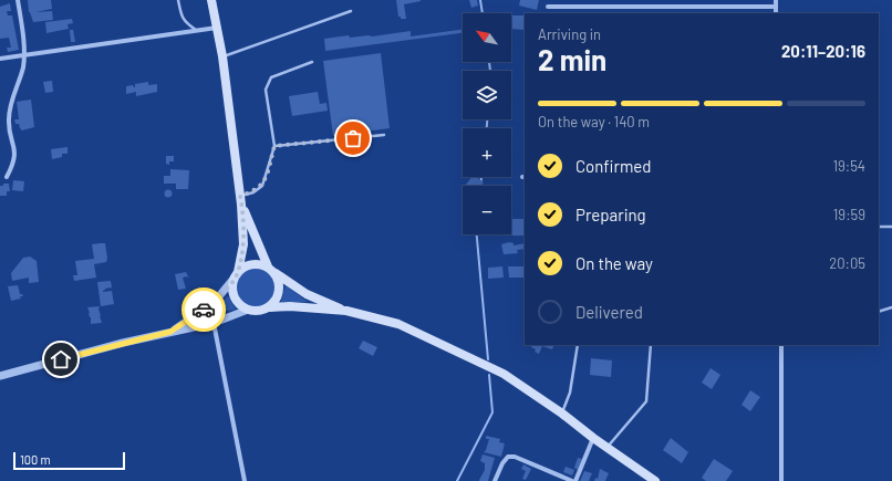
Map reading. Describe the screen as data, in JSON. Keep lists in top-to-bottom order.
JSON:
{
  "scale_bar": "100 m",
  "north": "top left",
  "page": {
    "map_buttons": ["+", "−"],
    "heading": ["2 min", "Arriving in", "20:11–20:16"],
    "bar": "On the way · 140 m",
    "list": [
      ["Confirmed", "19:54"],
      ["Preparing", "19:59"],
      ["On the way", "20:05"],
      "Delivered"
    ],
    "scale": "100 m"
  }
}
